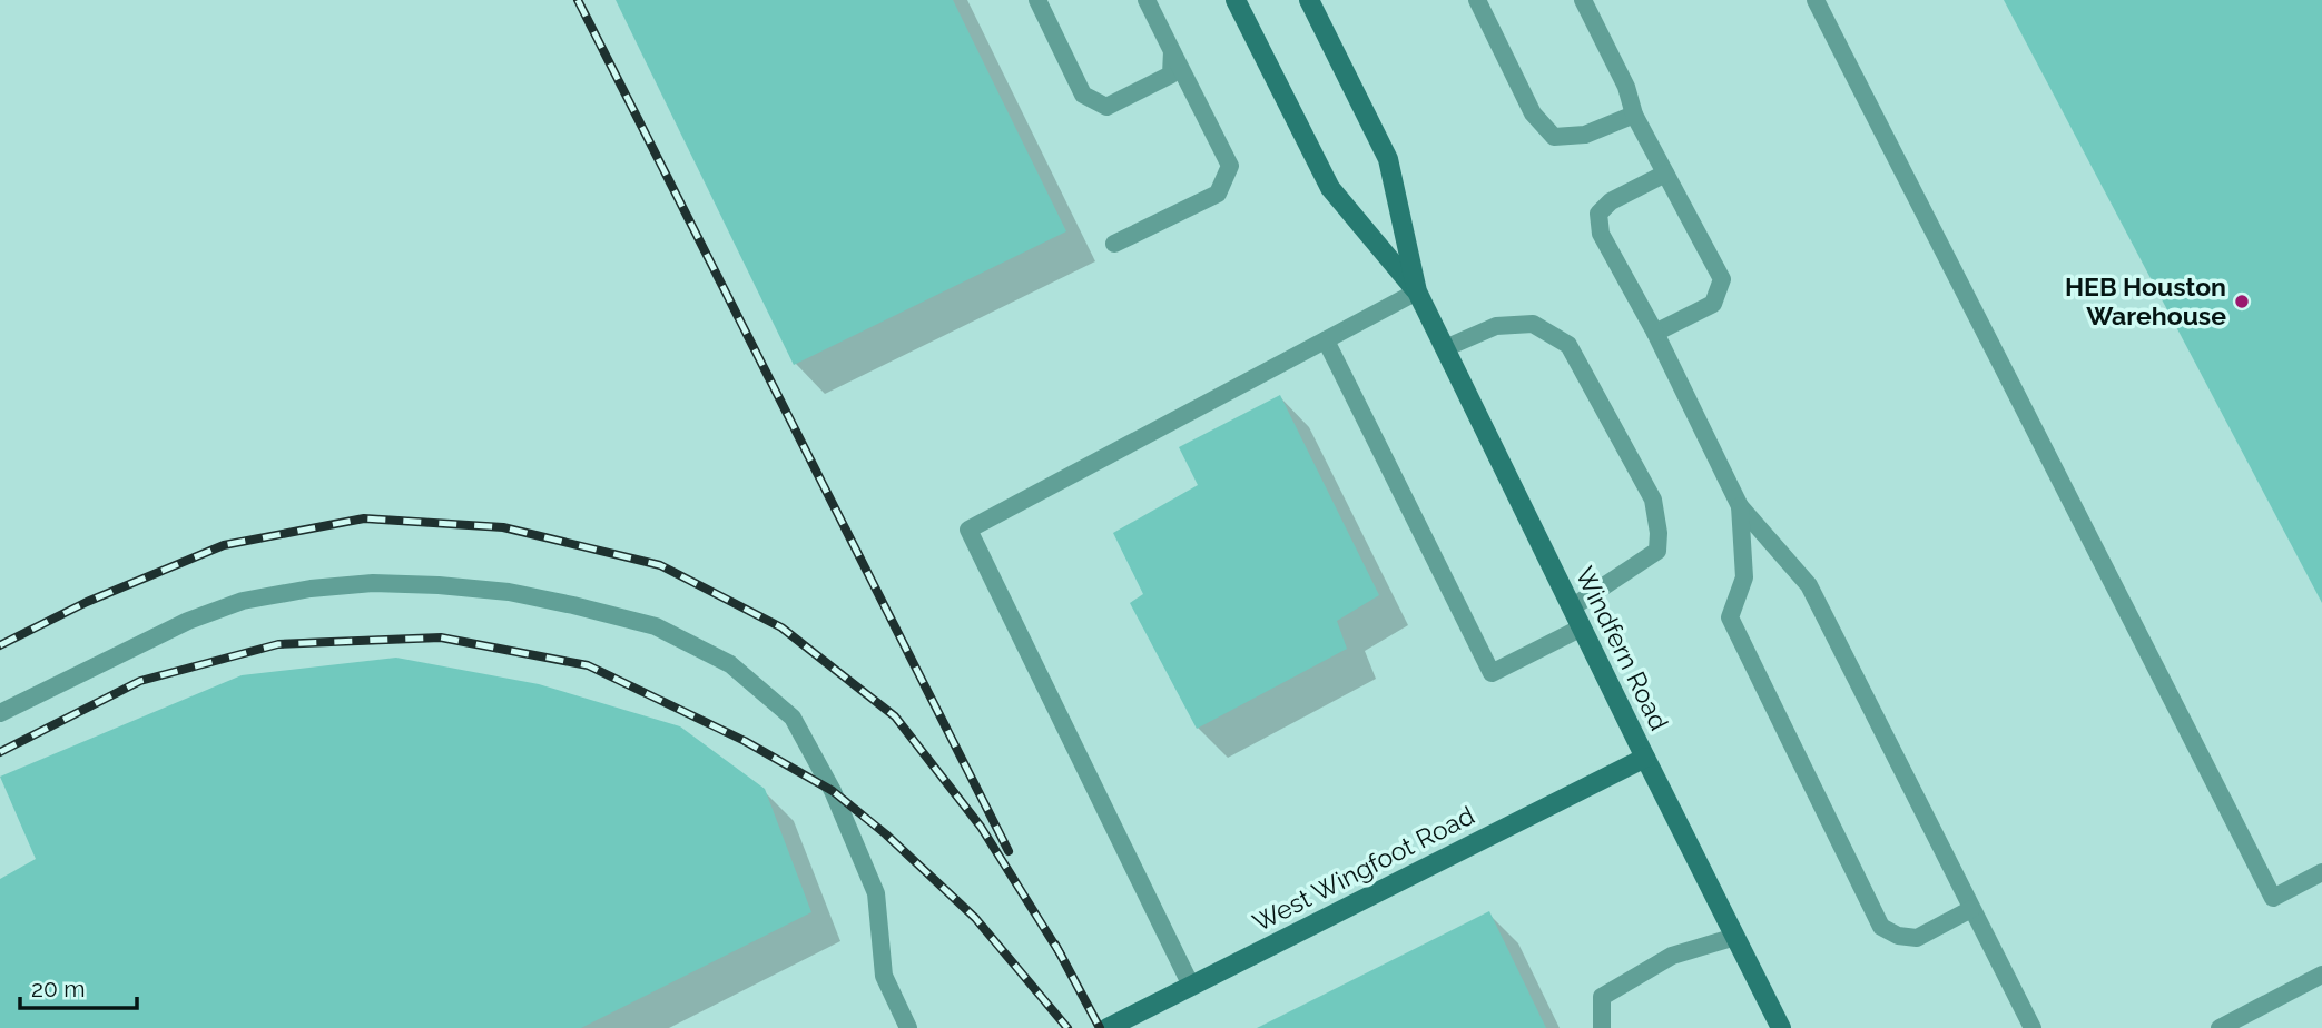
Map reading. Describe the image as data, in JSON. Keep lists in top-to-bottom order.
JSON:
{
  "streets": {
    "street": ["Windfern Road", "West Wingfoot Road"]
  },
  "crossings": [
    ["Windfern Road", "West Wingfoot Road"]
  ],
  "places": ["HEB Houston Warehouse"],
  "scale_bar": "20 m"
}
